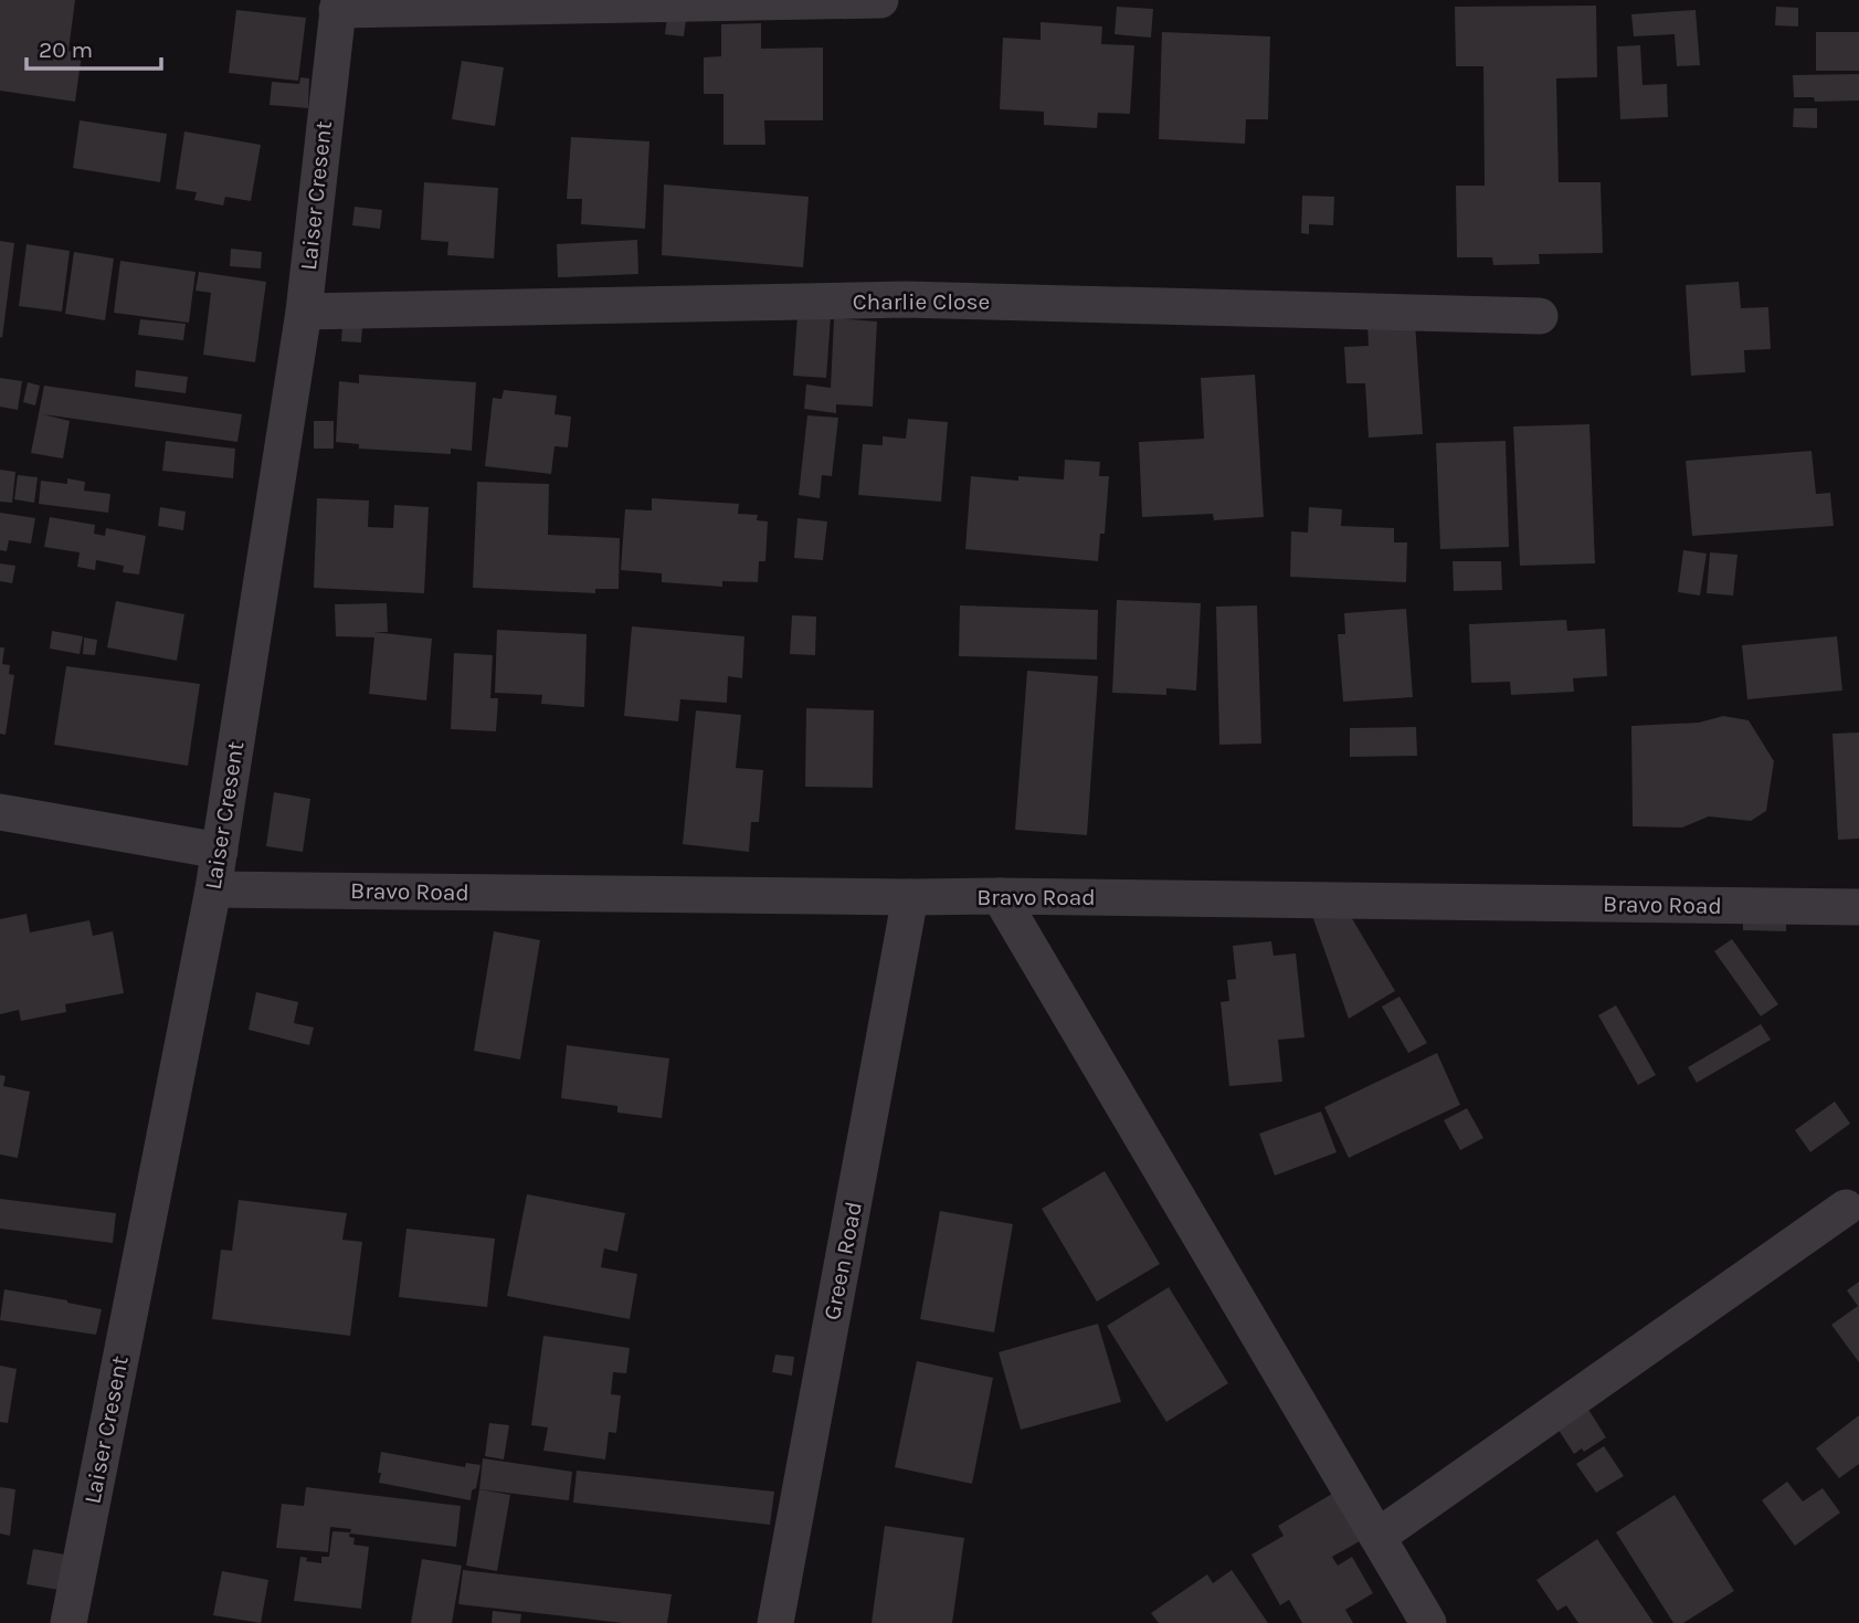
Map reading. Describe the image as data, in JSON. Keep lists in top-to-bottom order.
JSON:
{
  "streets": {
    "street": [
      "Laiser Cresent",
      "Charlie Close",
      "Bravo Road",
      "Green Road"
    ]
  },
  "crossings": [
    ["Laiser Cresent", "Charlie Close"],
    ["Laiser Cresent", "Bravo Road"],
    ["Bravo Road", "Green Road"]
  ],
  "scale_bar": "20 m"
}
